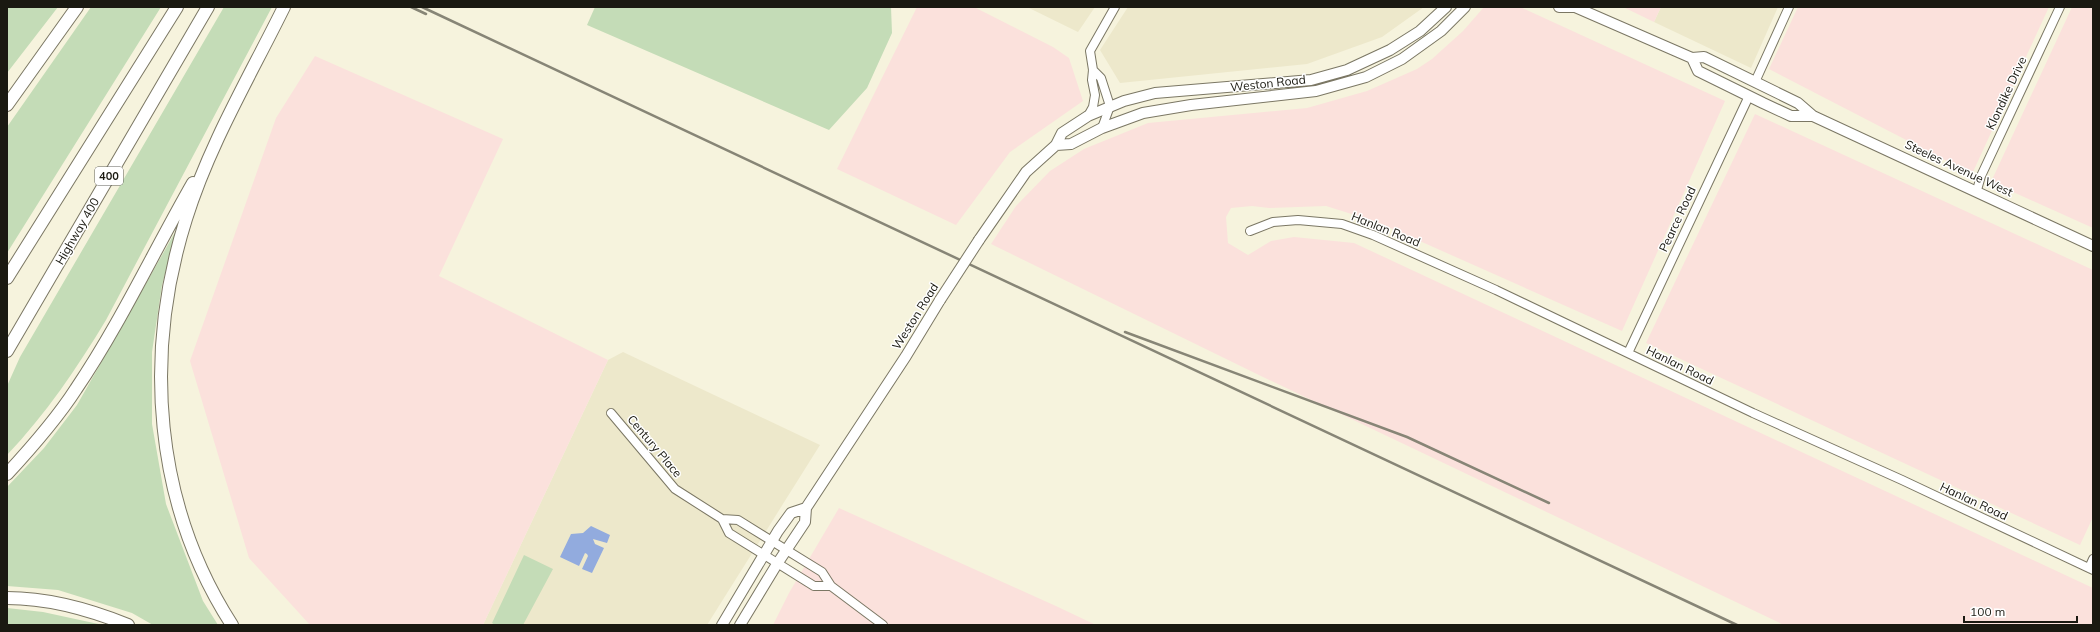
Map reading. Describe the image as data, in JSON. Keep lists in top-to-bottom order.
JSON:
{
  "streets": {
    "highway": ["400", "Highway 400"],
    "main road": ["Weston Road", "Steeles Avenue West"],
    "street": [
      "Klondike Drive",
      "Pearce Road",
      "Hanlan Road",
      "Century Place"
    ]
  },
  "crossings": [
    ["Weston Road", "Century Place"],
    ["Klondike Drive", "Steeles Avenue West"],
    ["Steeles Avenue West", "Pearce Road"],
    ["Pearce Road", "Hanlan Road"]
  ],
  "scale_bar": "100 m"
}
